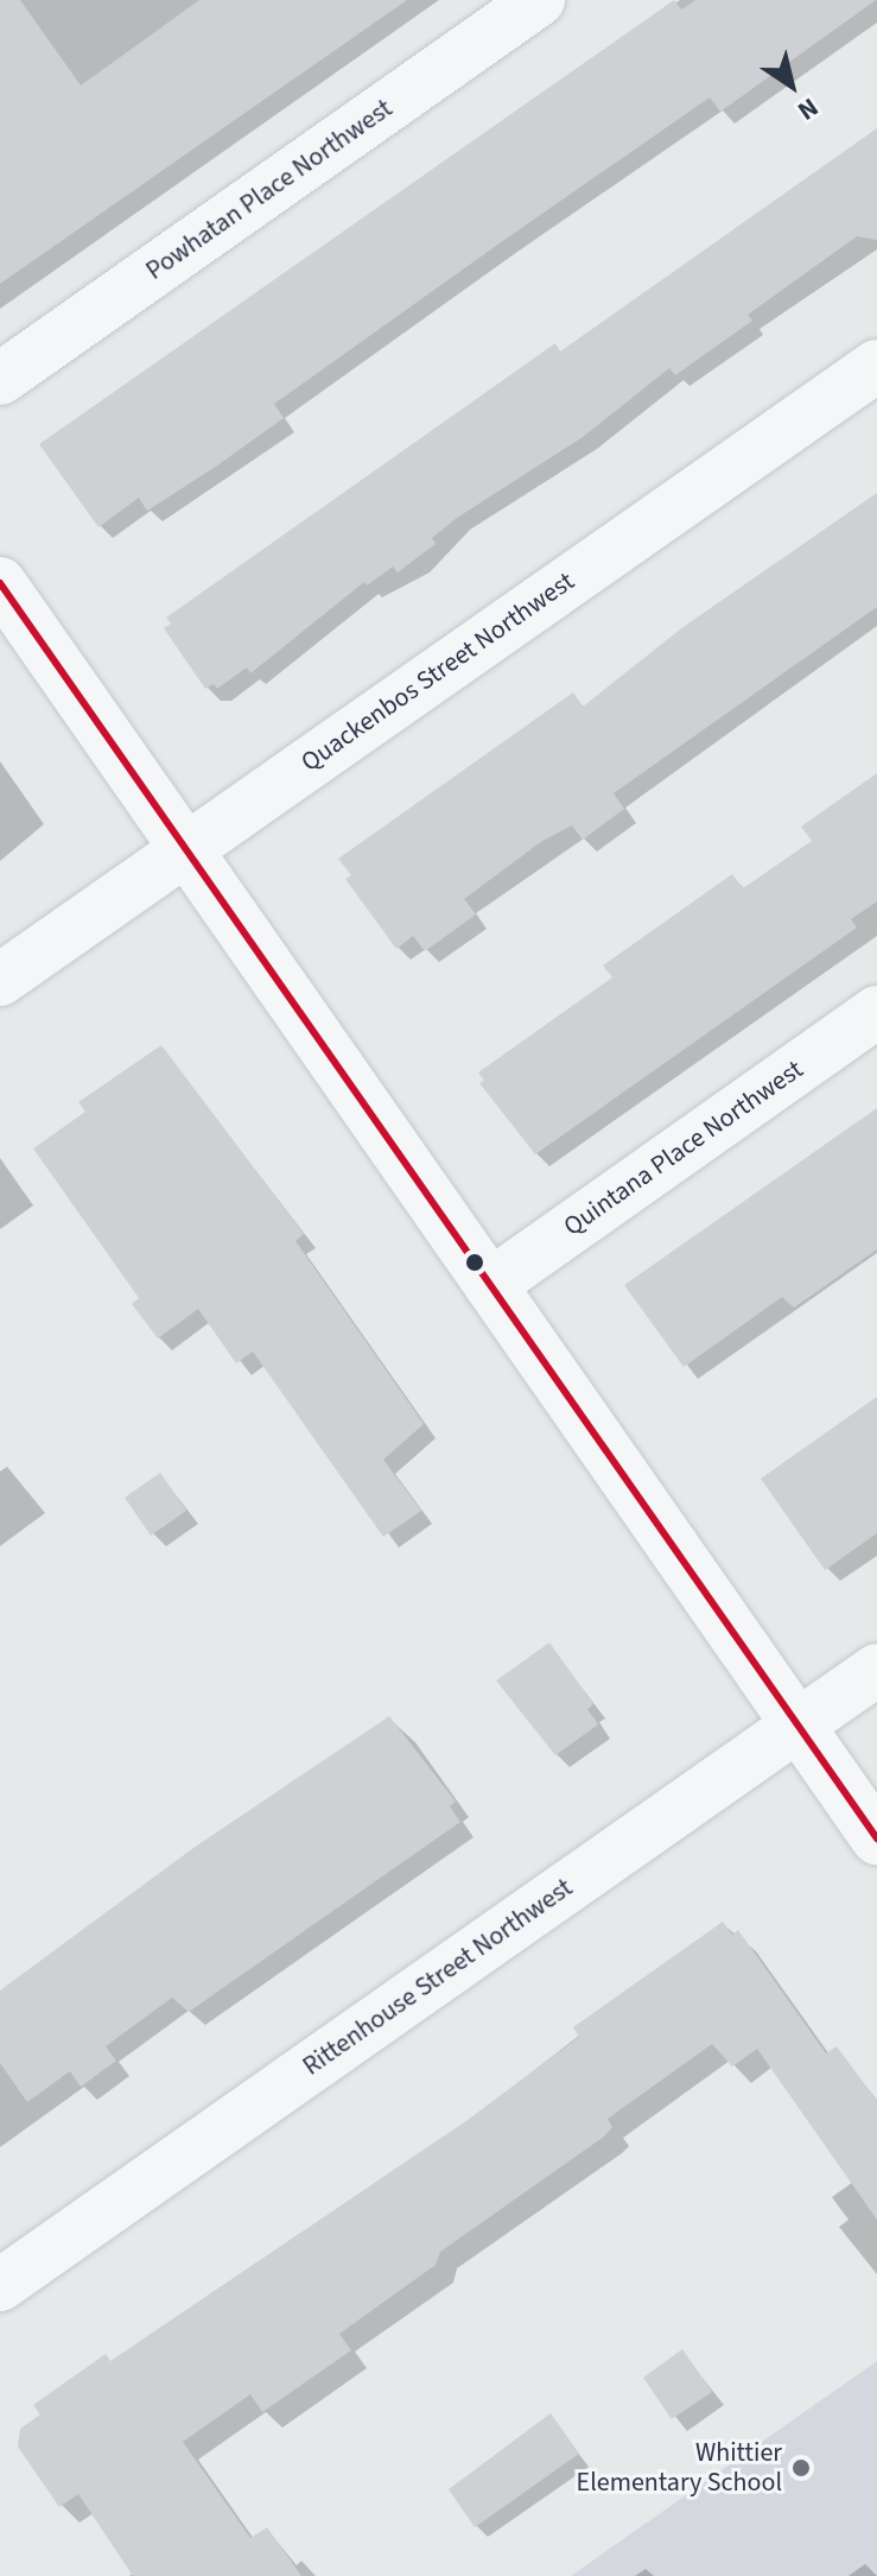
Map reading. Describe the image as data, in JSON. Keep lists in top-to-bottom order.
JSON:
{
  "streets": {
    "street": [
      "Powhatan Place Northwest",
      "Quackenbos Street Northwest",
      "Quintana Place Northwest",
      "Rittenhouse Street Northwest"
    ]
  },
  "places": ["Whittier Elementary School"],
  "north": "bottom right"
}
